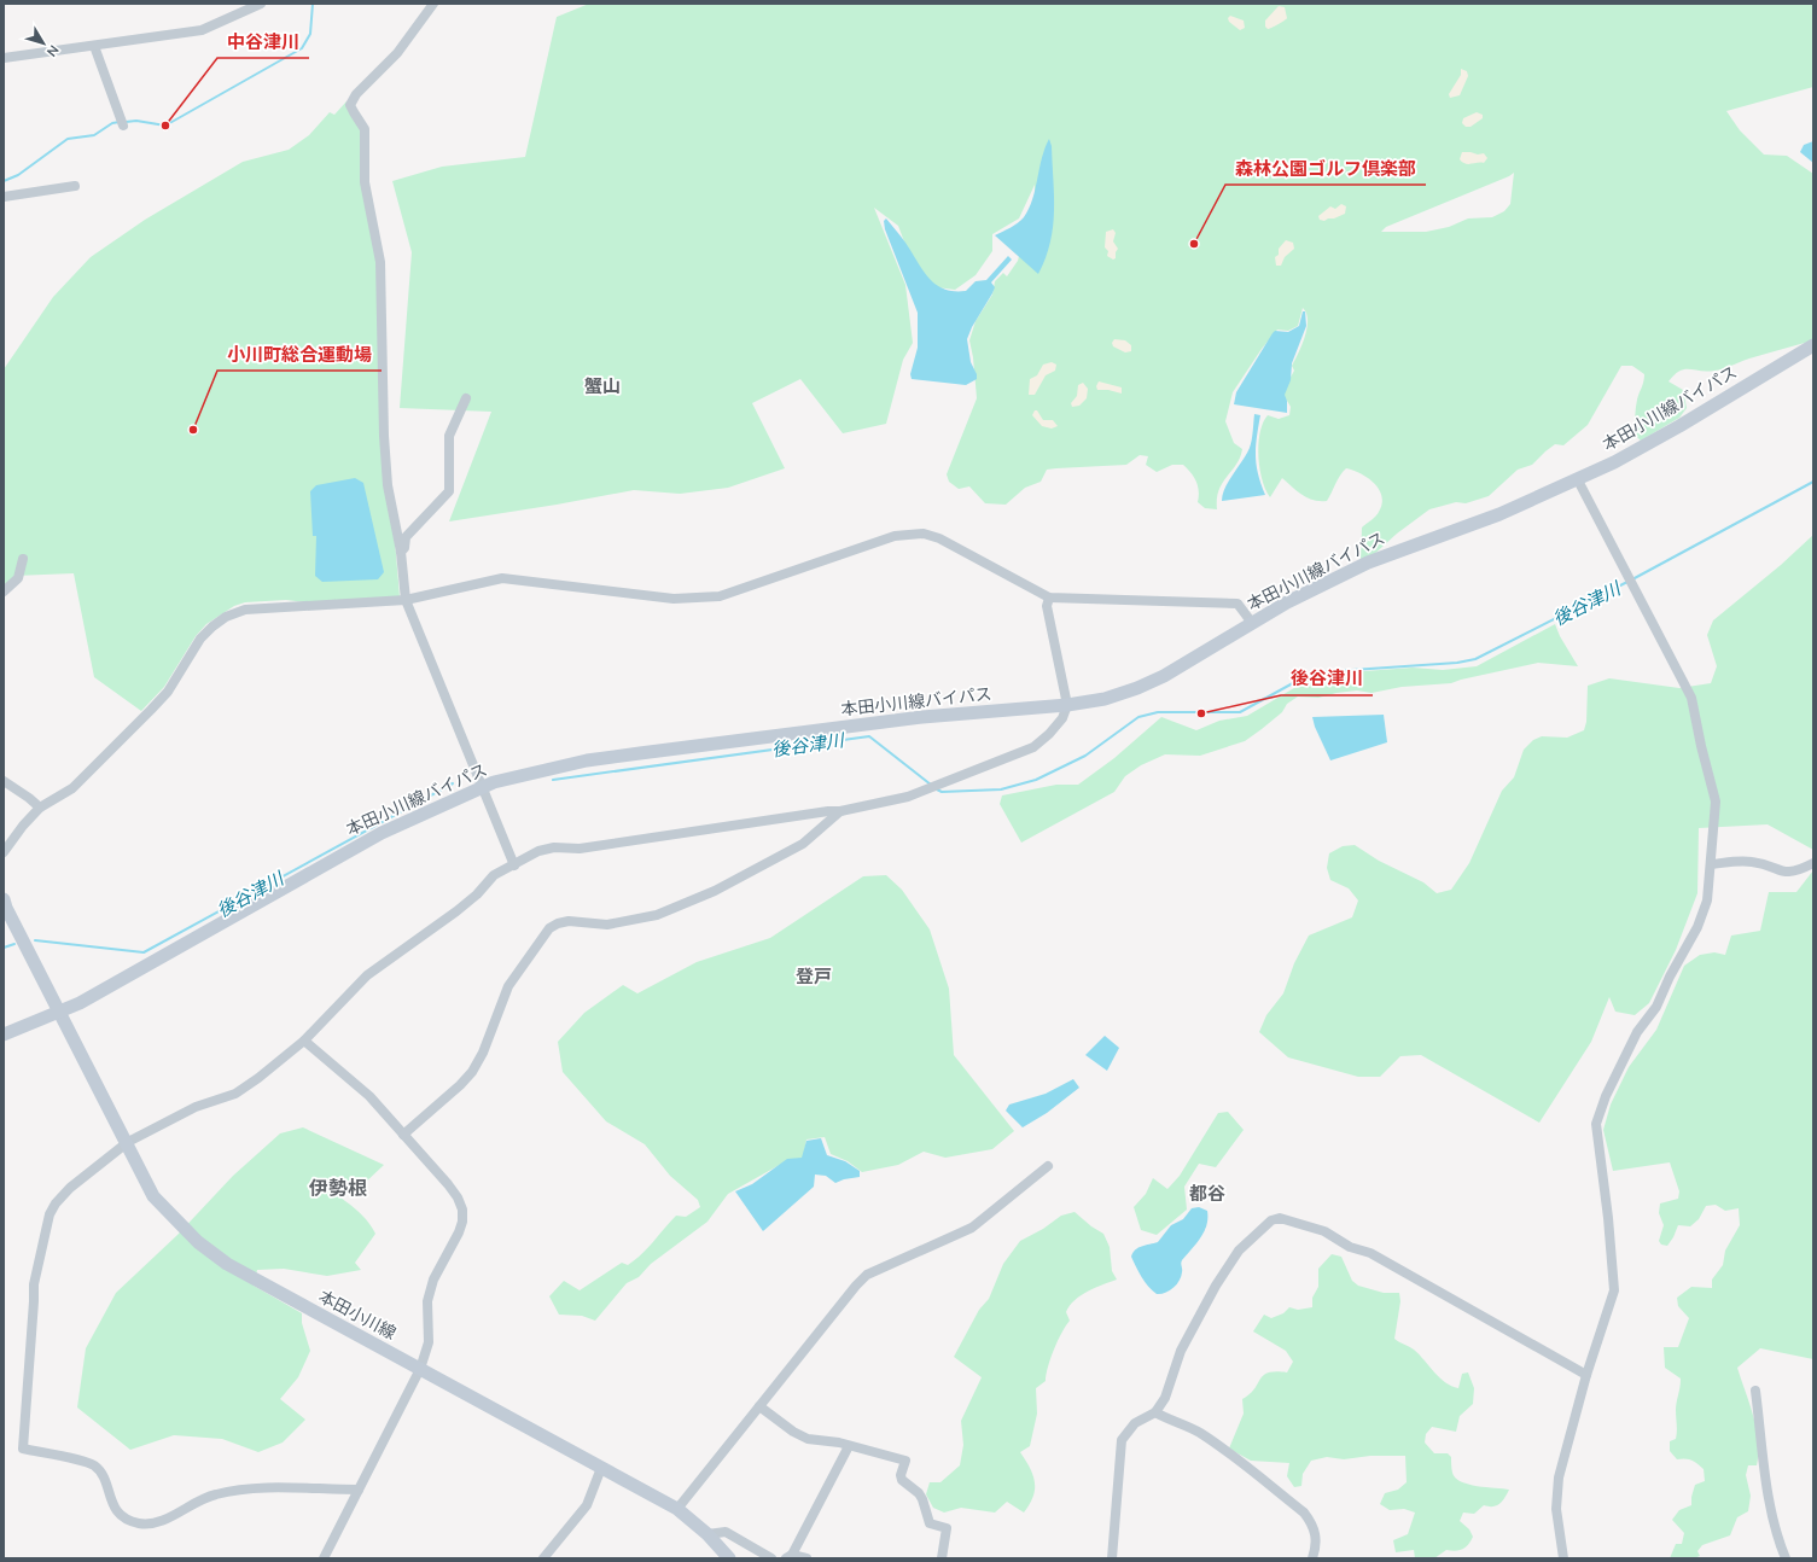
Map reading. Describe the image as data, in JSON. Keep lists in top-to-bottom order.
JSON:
{
  "streets": {
    "street": ["本田小川線バイパス", "本田小川線"]
  },
  "crossings": [
    ["本田小川線バイパス", "本田小川線"]
  ],
  "districts": [
    "蟹山",
    "登戸",
    "伊勢根",
    "都谷"
  ],
  "water": ["後谷津川"],
  "places": [
    "中谷津川",
    "森林公園ゴルフ倶楽部",
    "小川町総合運動場",
    "後谷津川"
  ],
  "north": "bottom right"
}
